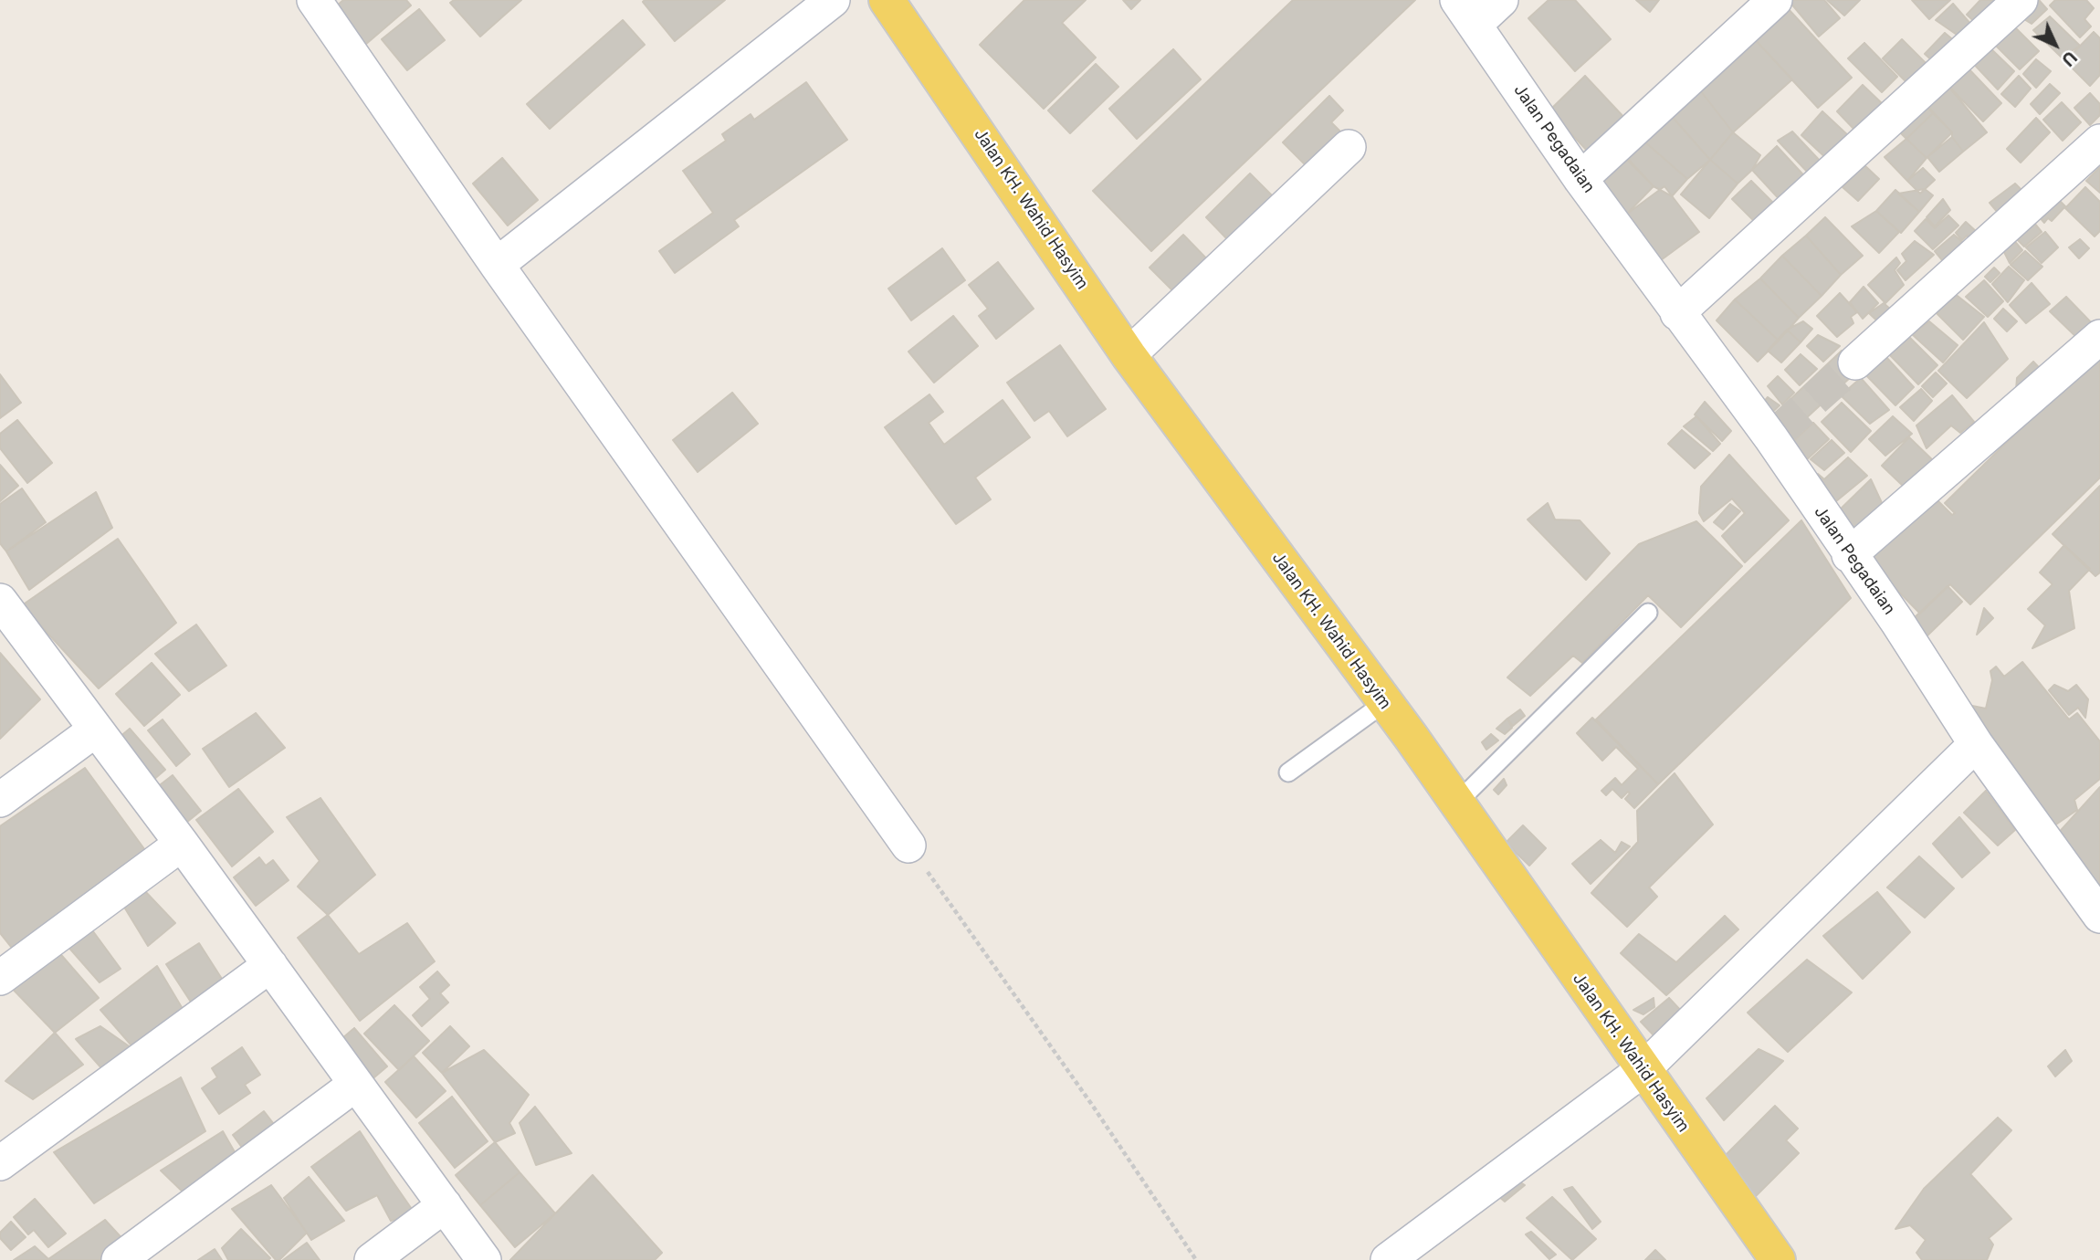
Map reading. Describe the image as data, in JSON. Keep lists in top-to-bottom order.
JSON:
{
  "streets": {
    "main road": ["Jalan KH. Wahid Hasyim"],
    "street": ["Jalan Pegadaian"]
  },
  "north": "bottom right"
}
